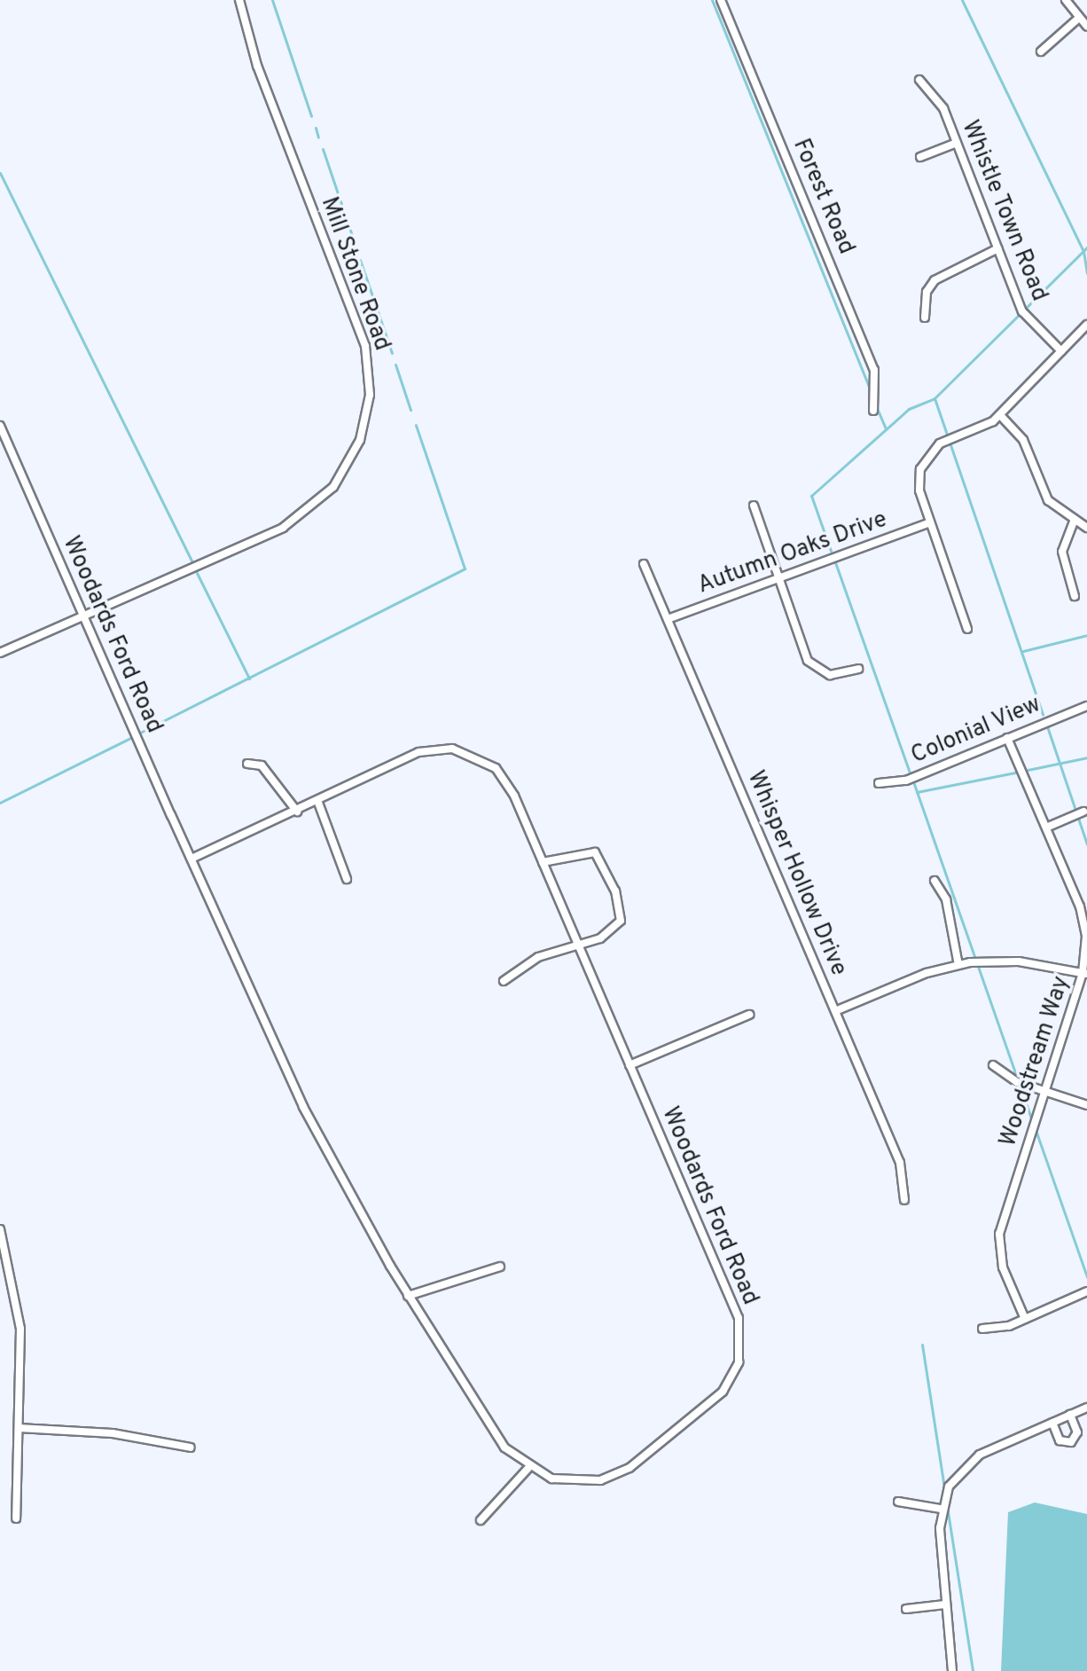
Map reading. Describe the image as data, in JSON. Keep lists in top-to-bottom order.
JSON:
{
  "streets": {
    "street": [
      "Forest Road",
      "Whistle Town Road",
      "Mill Stone Road",
      "Autumn Oaks Drive",
      "Woodards Ford Road",
      "Colonial View",
      "Whisper Hollow Drive",
      "Woodstream Way"
    ]
  },
  "crossings": [
    ["Mill Stone Road", "Woodards Ford Road"],
    ["Autumn Oaks Drive", "Whisper Hollow Drive"],
    ["Colonial View", "Woodstream Way"]
  ]
}
